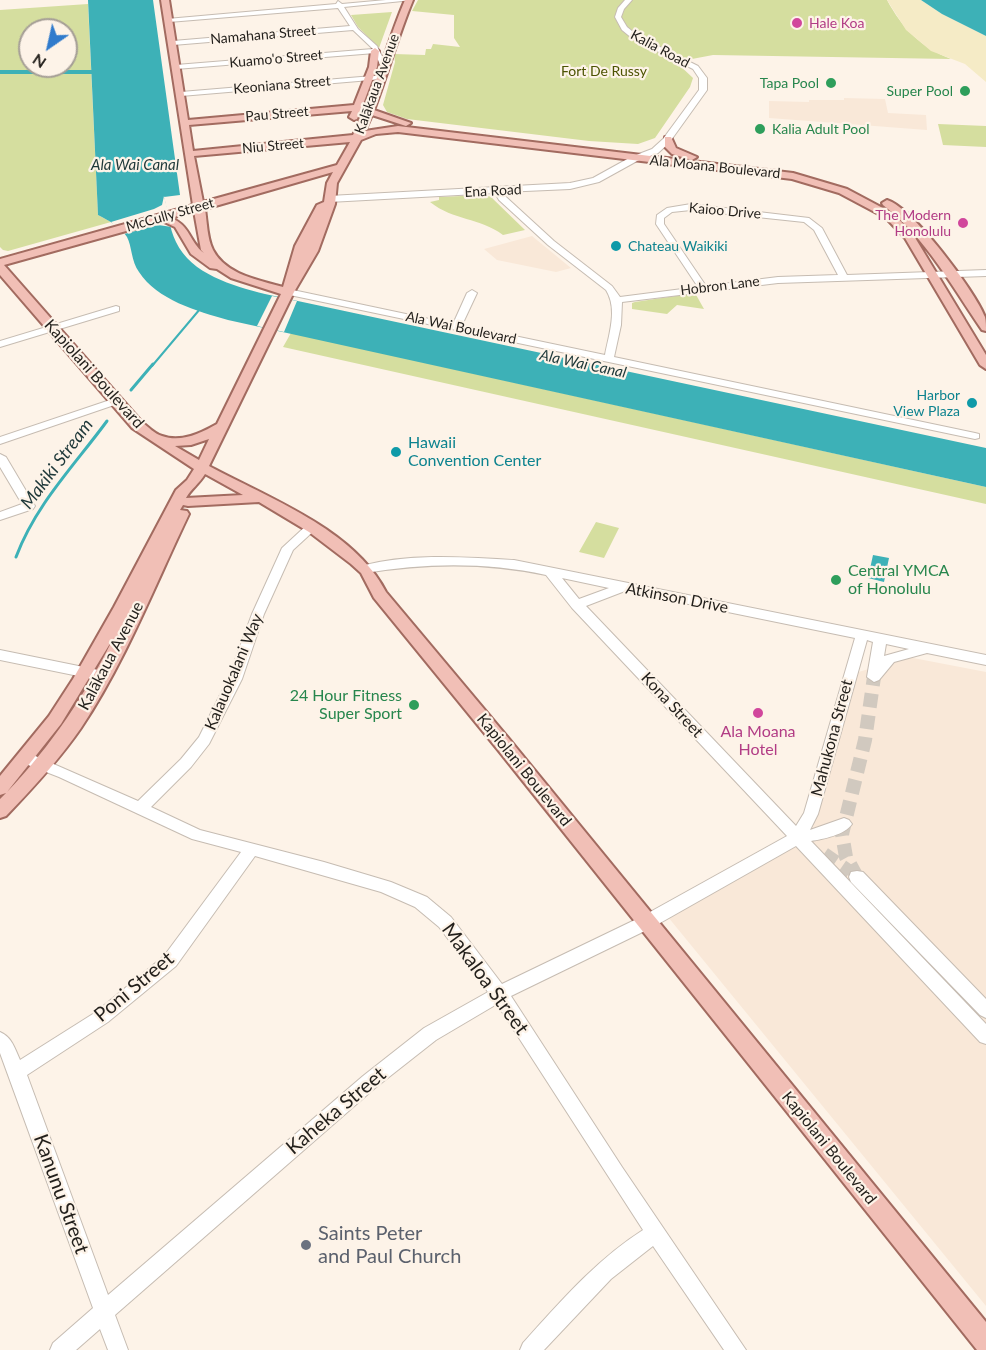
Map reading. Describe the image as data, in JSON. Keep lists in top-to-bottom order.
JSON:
{
  "streets": {
    "main road": [
      "Kalākaua Avenue",
      "Pau Street",
      "Niu Street",
      "Ala Moana Boulevard",
      "McCully Street",
      "Ala Wai Boulevard",
      "Kapiolani Boulevard"
    ],
    "street": [
      "Namahana Street",
      "Kalia Road",
      "Kuamo'o Street",
      "Keoniana Street",
      "Ena Road",
      "Kaioo Drive",
      "Hobron Lane",
      "Atkinson Drive",
      "Kalauokalani Way",
      "Kona Street",
      "Mahukona Street",
      "Makaloa Street",
      "Poni Street",
      "Kaheka Street",
      "Kanunu Street"
    ]
  },
  "crossings": [
    ["Namahana Street", "Ala Wai Boulevard"],
    ["Kalia Road", "Ala Moana Boulevard"],
    ["Kalia Road", "Ena Road"],
    ["Kuamo'o Street", "Ala Wai Boulevard"],
    ["Kalākaua Avenue", "Keoniana Street"],
    ["Kalākaua Avenue", "Pau Street"],
    ["Kalākaua Avenue", "Niu Street"],
    ["Kalākaua Avenue", "Ala Moana Boulevard"],
    ["Kalākaua Avenue", "Ena Road"],
    ["Kalākaua Avenue", "McCully Street"],
    ["Kalākaua Avenue", "Ala Wai Boulevard"],
    ["Kalākaua Avenue", "Kapiolani Boulevard"],
    ["Kalākaua Avenue", "Makaloa Street"],
    ["Keoniana Street", "Ala Wai Boulevard"],
    ["Pau Street", "Ala Moana Boulevard"],
    ["Pau Street", "Ala Wai Boulevard"],
    ["Niu Street", "Ala Moana Boulevard"],
    ["Niu Street", "Ala Wai Boulevard"],
    ["Ala Moana Boulevard", "Ena Road"],
    ["Ala Moana Boulevard", "Hobron Lane"],
    ["Kaioo Drive", "Hobron Lane"],
    ["McCully Street", "Ala Wai Boulevard"],
    ["Kapiolani Boulevard", "Atkinson Drive"],
    ["Kapiolani Boulevard", "Kalauokalani Way"],
    ["Kapiolani Boulevard", "Kaheka Street"],
    ["Atkinson Drive", "Kona Street"],
    ["Atkinson Drive", "Mahukona Street"],
    ["Kalauokalani Way", "Makaloa Street"],
    ["Kona Street", "Mahukona Street"],
    ["Makaloa Street", "Poni Street"],
    ["Makaloa Street", "Kaheka Street"],
    ["Poni Street", "Kanunu Street"],
    ["Kaheka Street", "Kanunu Street"]
  ],
  "water": ["Ala Wai Canal", "Makiki Stream"],
  "parks": ["Fort De Russy"],
  "places": [
    "Hale Koa",
    "Tapa Pool",
    "Super Pool",
    "Kalia Adult Pool",
    "The Modern Honolulu",
    "Chateau Waikiki",
    "Harbor View Plaza",
    "Hawaii Convention Center",
    "Central YMCA of Honolulu",
    "24 Hour Fitness Super Sport",
    "Ala Moana Hotel",
    "Saints Peter and Paul Church"
  ],
  "north": "bottom left"
}
